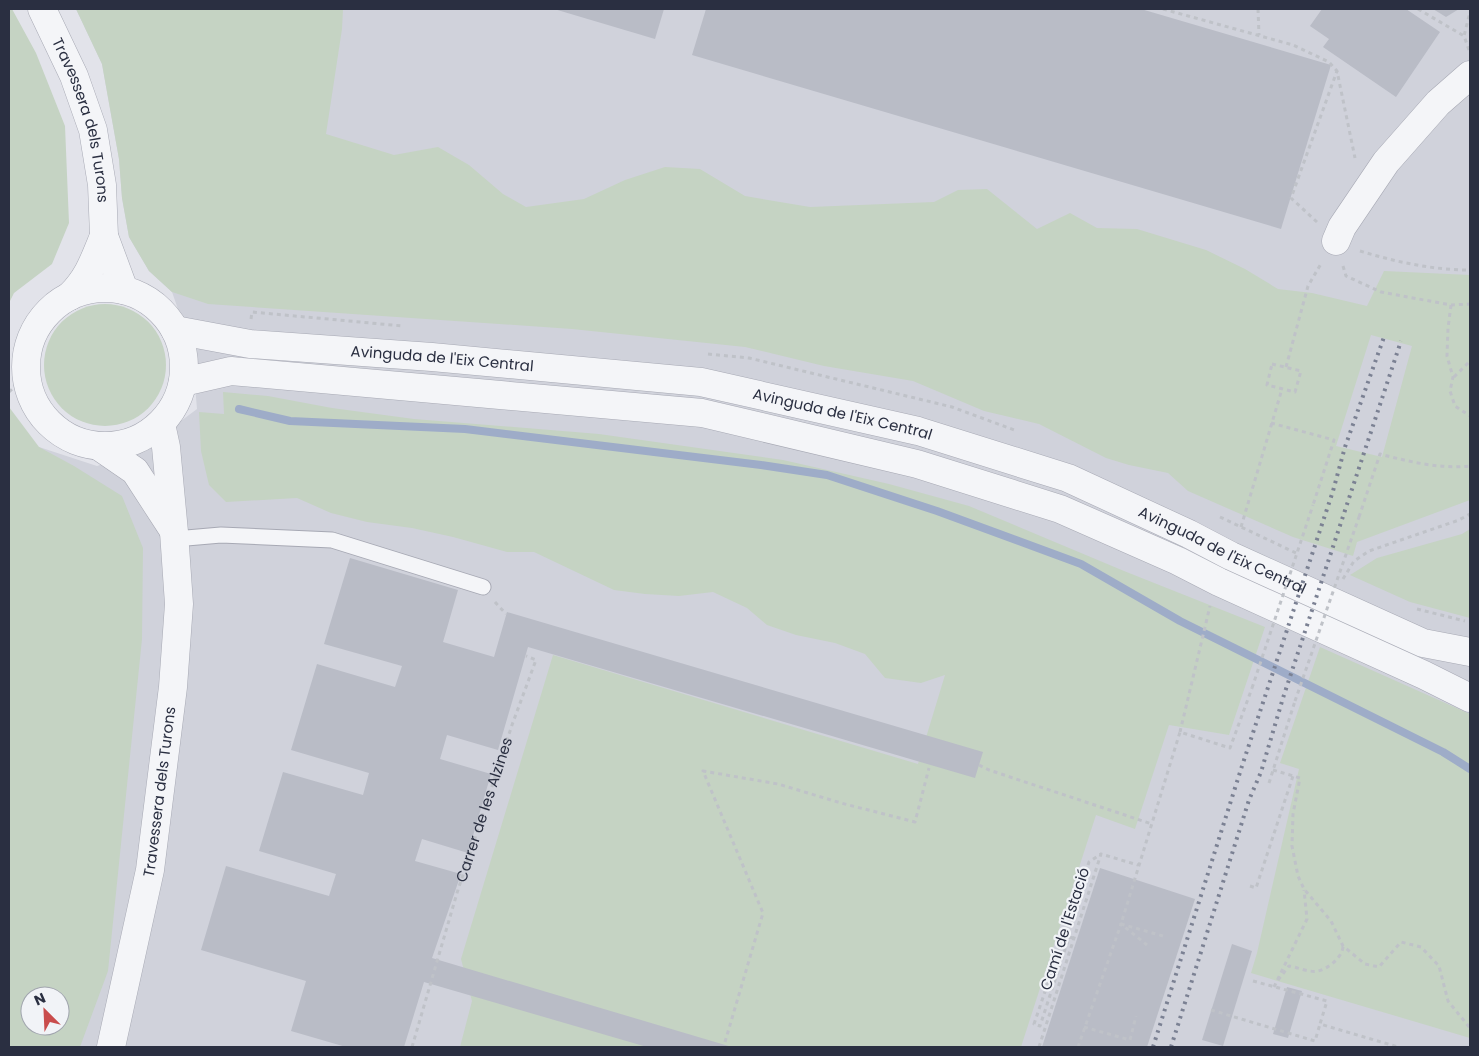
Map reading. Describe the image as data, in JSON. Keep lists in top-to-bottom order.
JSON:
{
  "streets": {
    "street": ["Travessera dels Turons", "Avinguda de l'Eix Central"],
    "path": ["Carrer de les Alzines", "Camí de l'Estació"]
  },
  "crossings": [
    ["Travessera dels Turons", "Avinguda de l'Eix Central"]
  ],
  "north": "top left"
}
